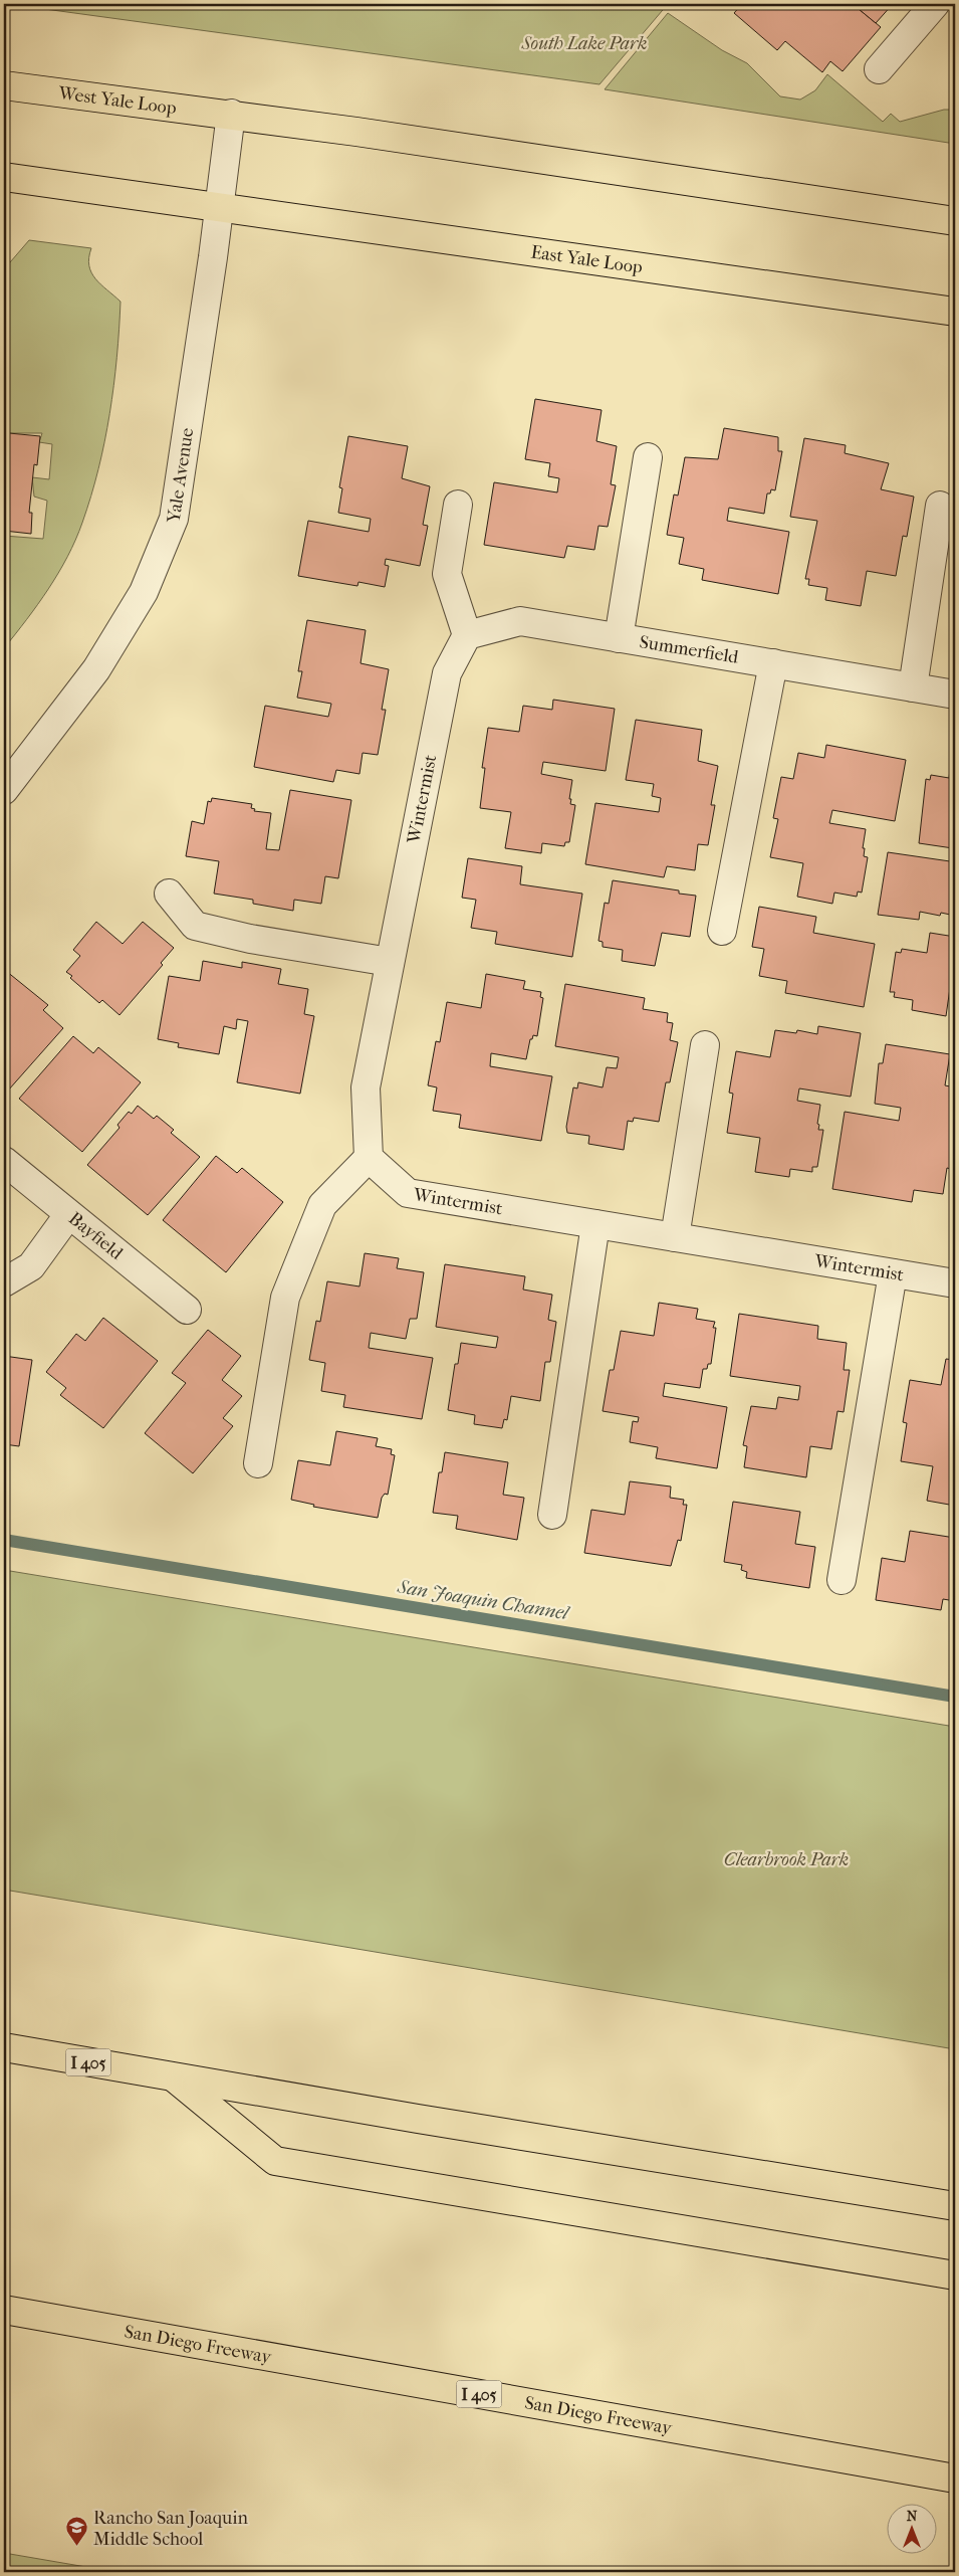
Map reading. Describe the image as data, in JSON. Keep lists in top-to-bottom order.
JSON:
{
  "streets": {
    "main road": [
      "West Yale Loop",
      "East Yale Loop",
      "I 405",
      "San Diego Freeway"
    ],
    "street": [
      "Yale Avenue",
      "Summerfield",
      "Wintermist",
      "Bayfield"
    ]
  },
  "crossings": [
    ["West Yale Loop", "Yale Avenue"],
    ["East Yale Loop", "Yale Avenue"],
    ["Summerfield", "Wintermist"]
  ],
  "water": ["San Joaquin Channel"],
  "parks": ["South Lake Park", "Clearbrook Park"],
  "places": {
    "school or university": ["Rancho San Joaquin Middle School"]
  },
  "north": "top"
}
